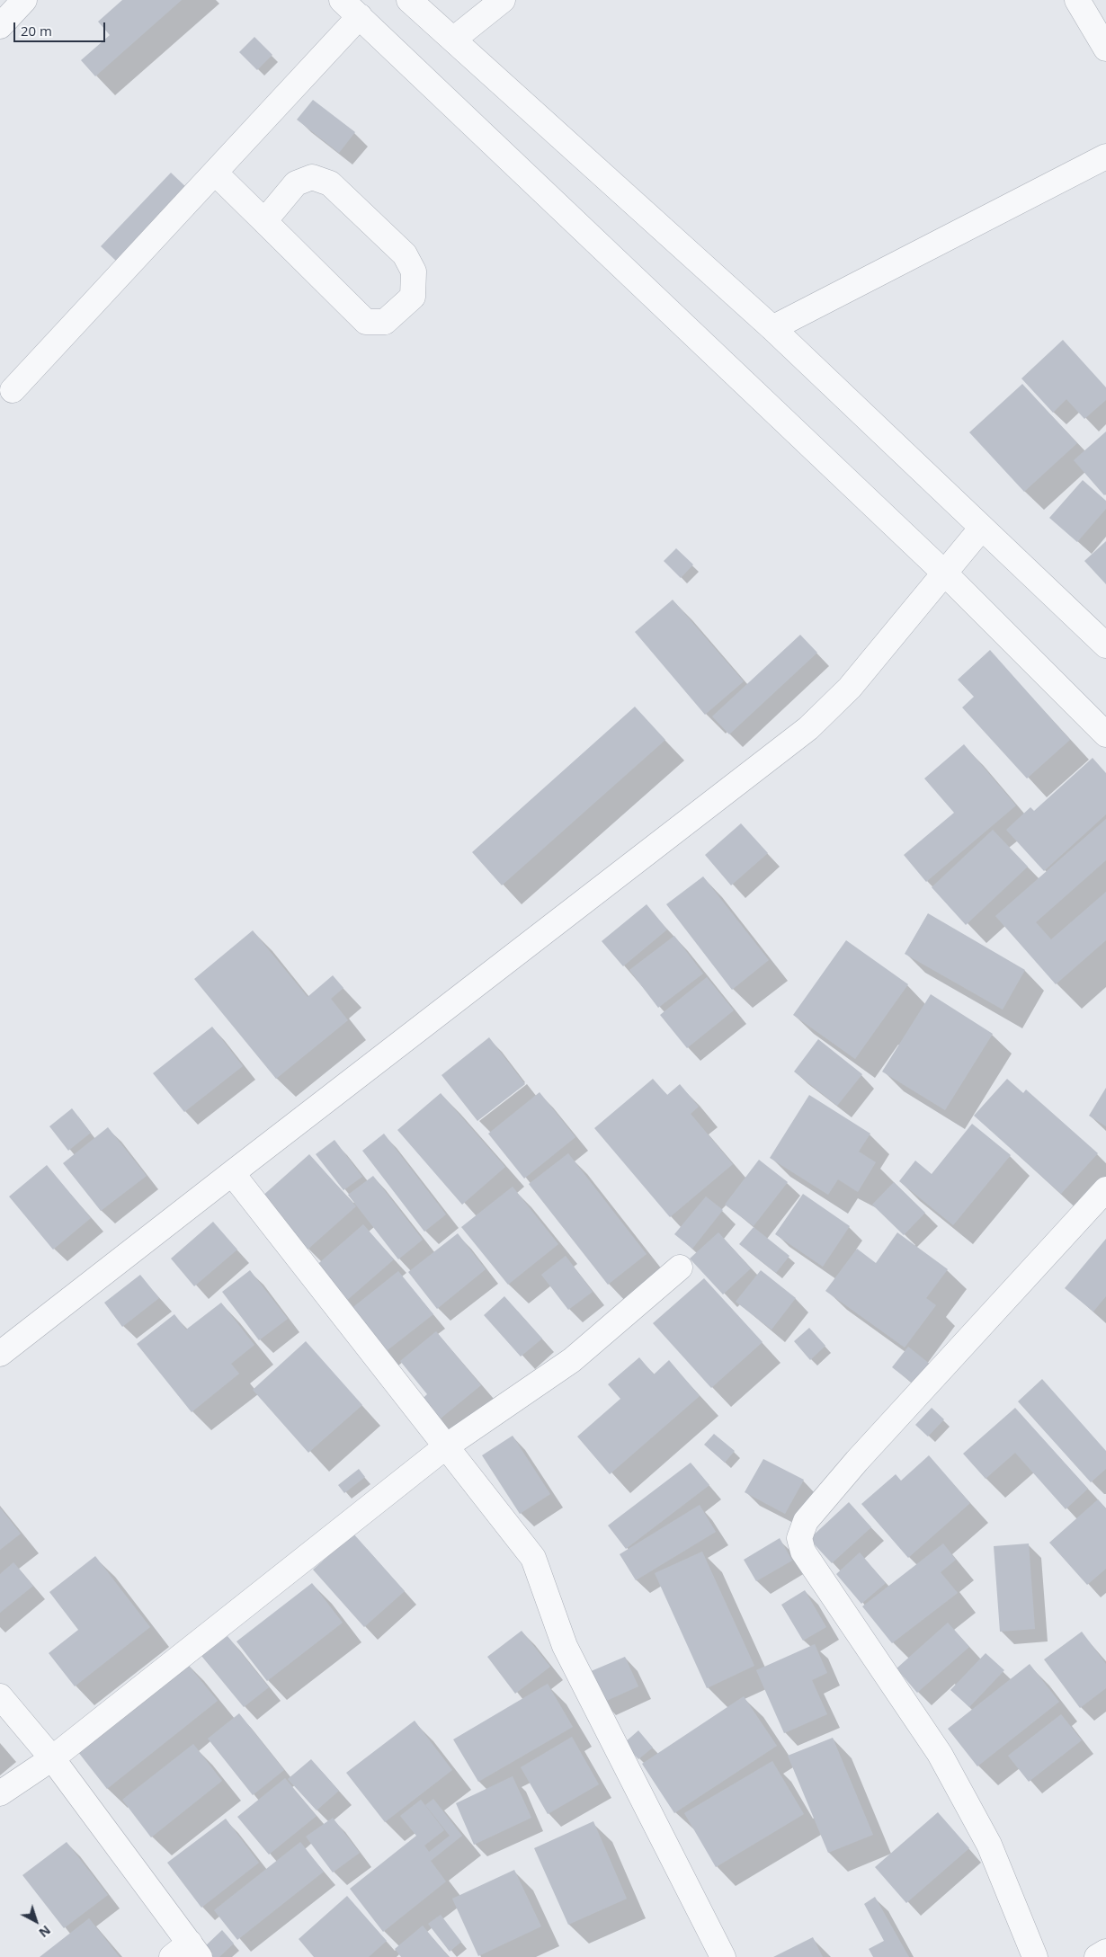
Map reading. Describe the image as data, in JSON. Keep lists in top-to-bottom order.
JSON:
{
  "scale_bar": "20 m",
  "north": "bottom right"
}
